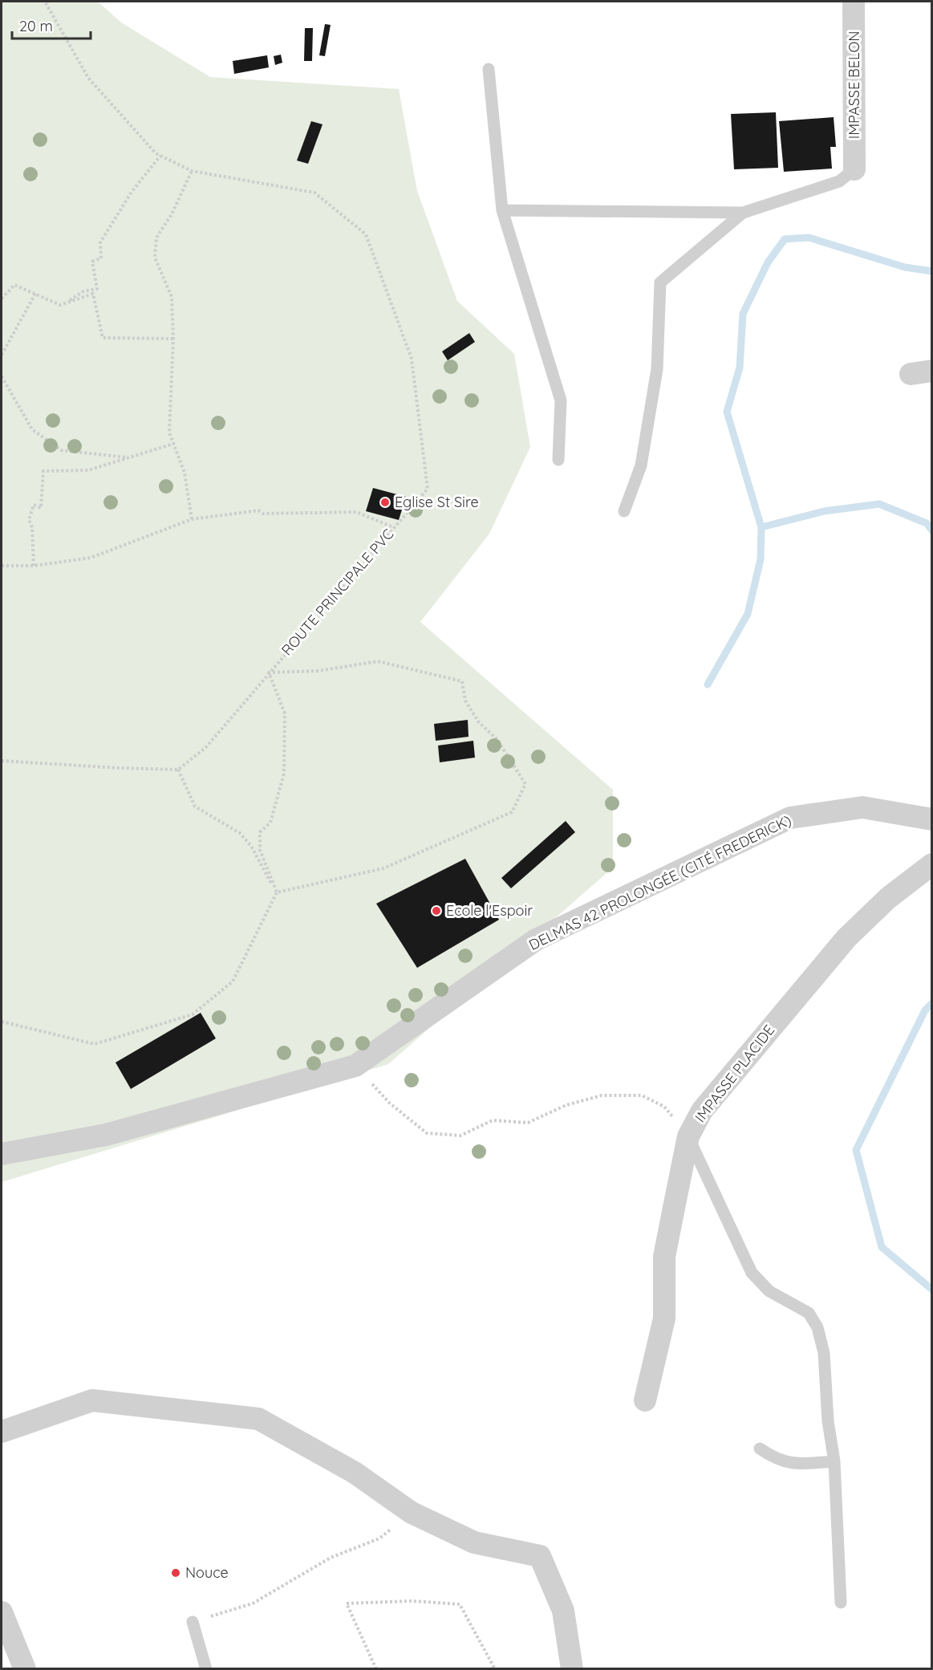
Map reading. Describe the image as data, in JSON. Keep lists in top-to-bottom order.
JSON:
{
  "streets": {
    "street": ["IMPASSE BELON", "DELMAS 42 PROLONGÉE (CITÉ FREDERICK)", "IMPASSE PLACIDE"],
    "path": ["ROUTE PRINCIPALE PVC"]
  },
  "places": ["Eglise St Sire", "Ecole l'Espoir", "Nouce"],
  "scale_bar": "20 m"
}
